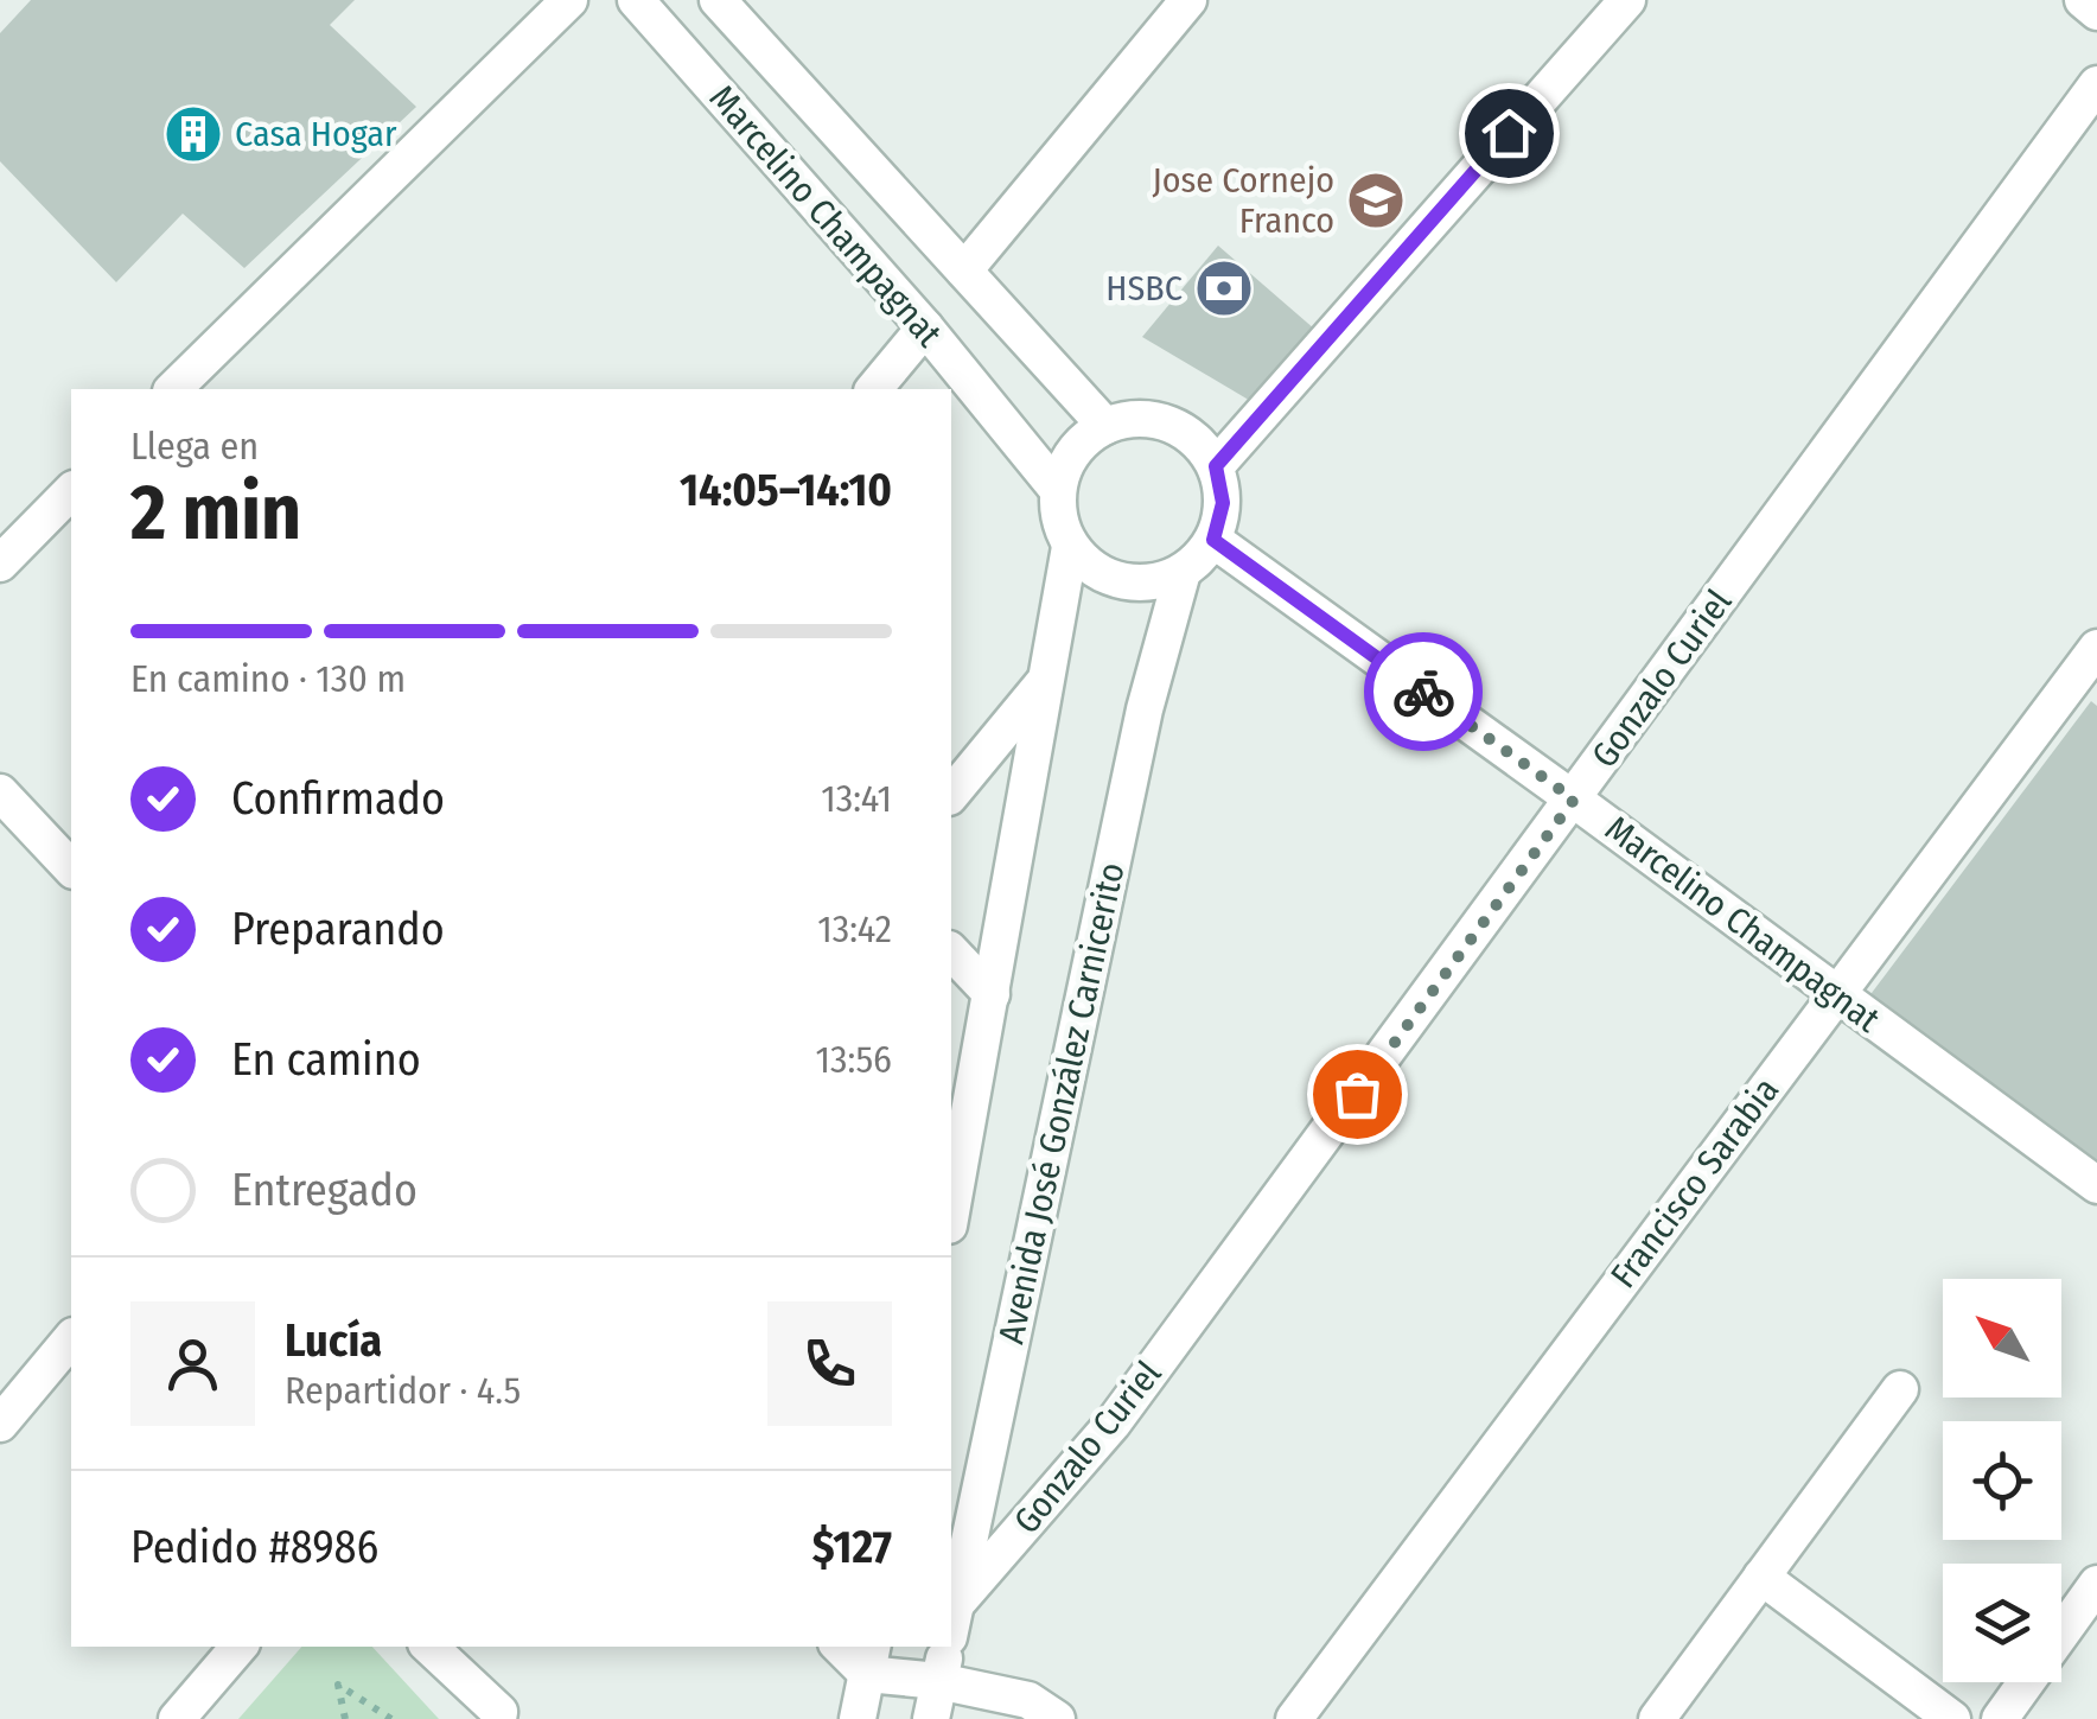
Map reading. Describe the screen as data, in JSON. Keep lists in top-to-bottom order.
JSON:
{
  "streets": {
    "street": [
      "Marcelino Champagnat",
      "Gonzalo Curiel",
      "Avenida José González Carnicerito",
      "Francisco Sarabia"
    ]
  },
  "crossings": [
    ["Marcelino Champagnat", "Gonzalo Curiel"],
    ["Marcelino Champagnat", "Avenida José González Carnicerito"],
    ["Marcelino Champagnat", "Francisco Sarabia"],
    ["Gonzalo Curiel", "Avenida José González Carnicerito"]
  ],
  "places": {
    "building": ["Casa Hogar"],
    "school or university": ["Jose Cornejo Franco"],
    "bank": ["HSBC"]
  },
  "north": "top left",
  "page": {
    "heading": ["2 min", "Llega en", "14:05–14:10"],
    "panel": [
      "Lucía",
      "Repartidor · 4.5",
      "Pedido #8986",
      "$127"
    ],
    "bar": "En camino · 130 m",
    "list": [
      ["Confirmado", "13:41"],
      ["Preparando", "13:42"],
      ["En camino", "13:56"],
      "Entregado"
    ]
  }
}
